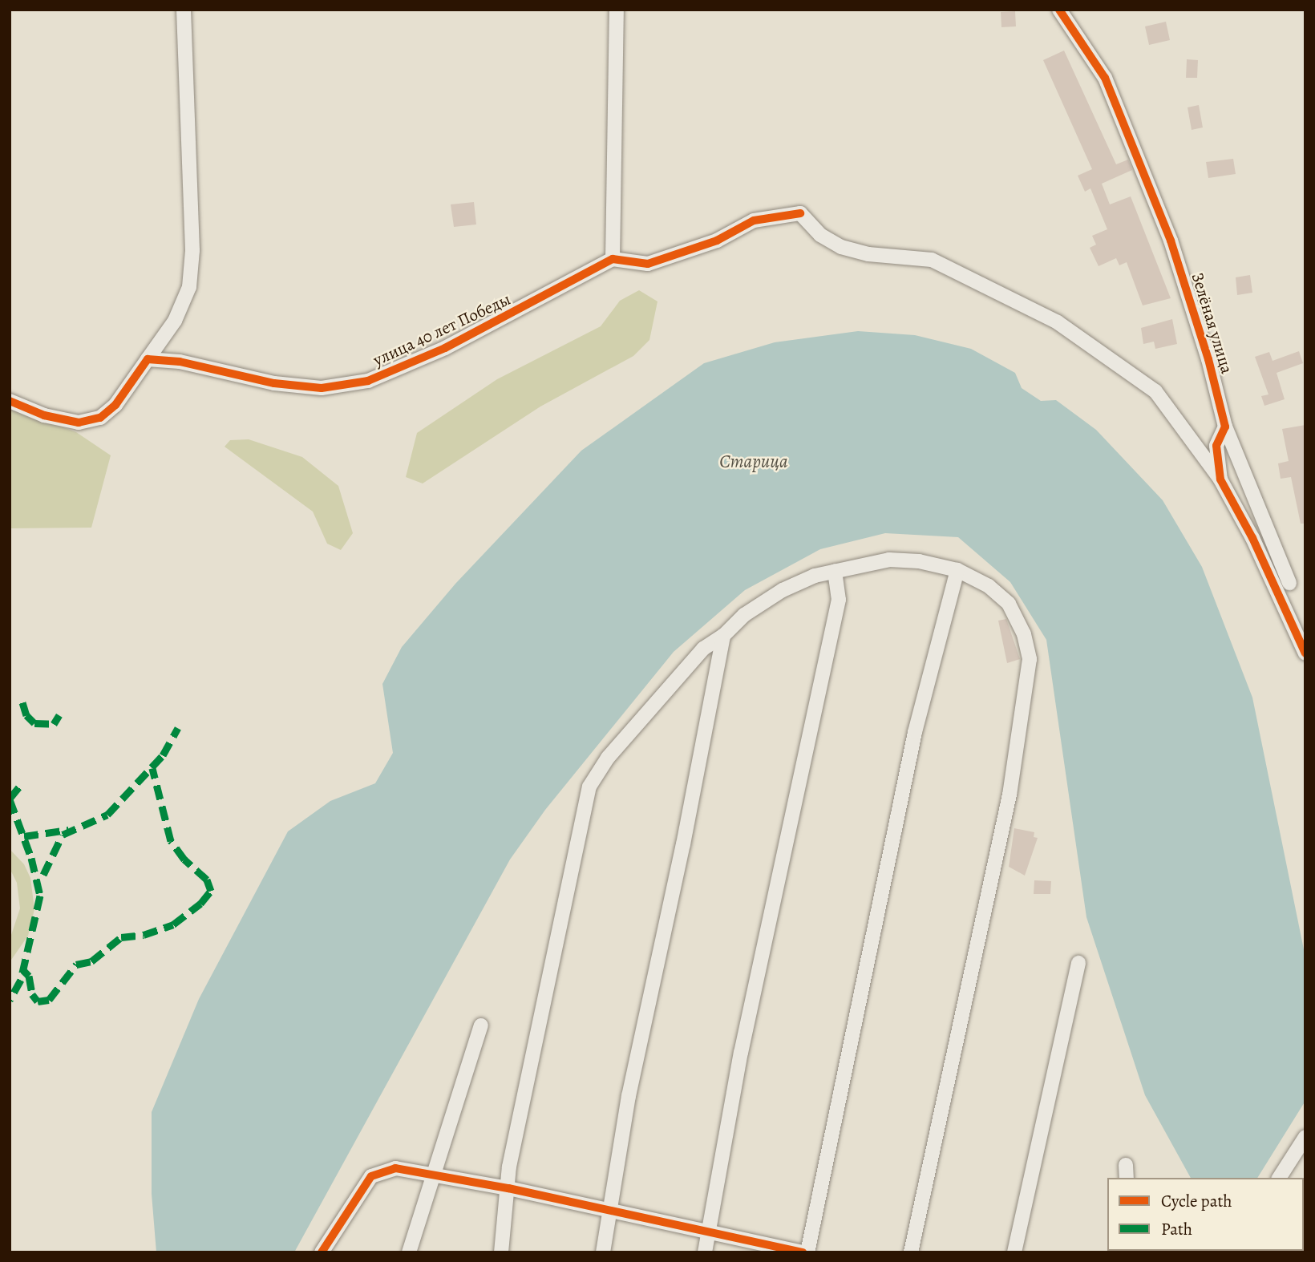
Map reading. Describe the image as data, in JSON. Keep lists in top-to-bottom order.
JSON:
{
  "streets": {
    "street": ["Зелёная улица", "улица 40 лет Победы"]
  },
  "water": ["Старица"],
  "legend": ["Cycle path", "Path"]
}
